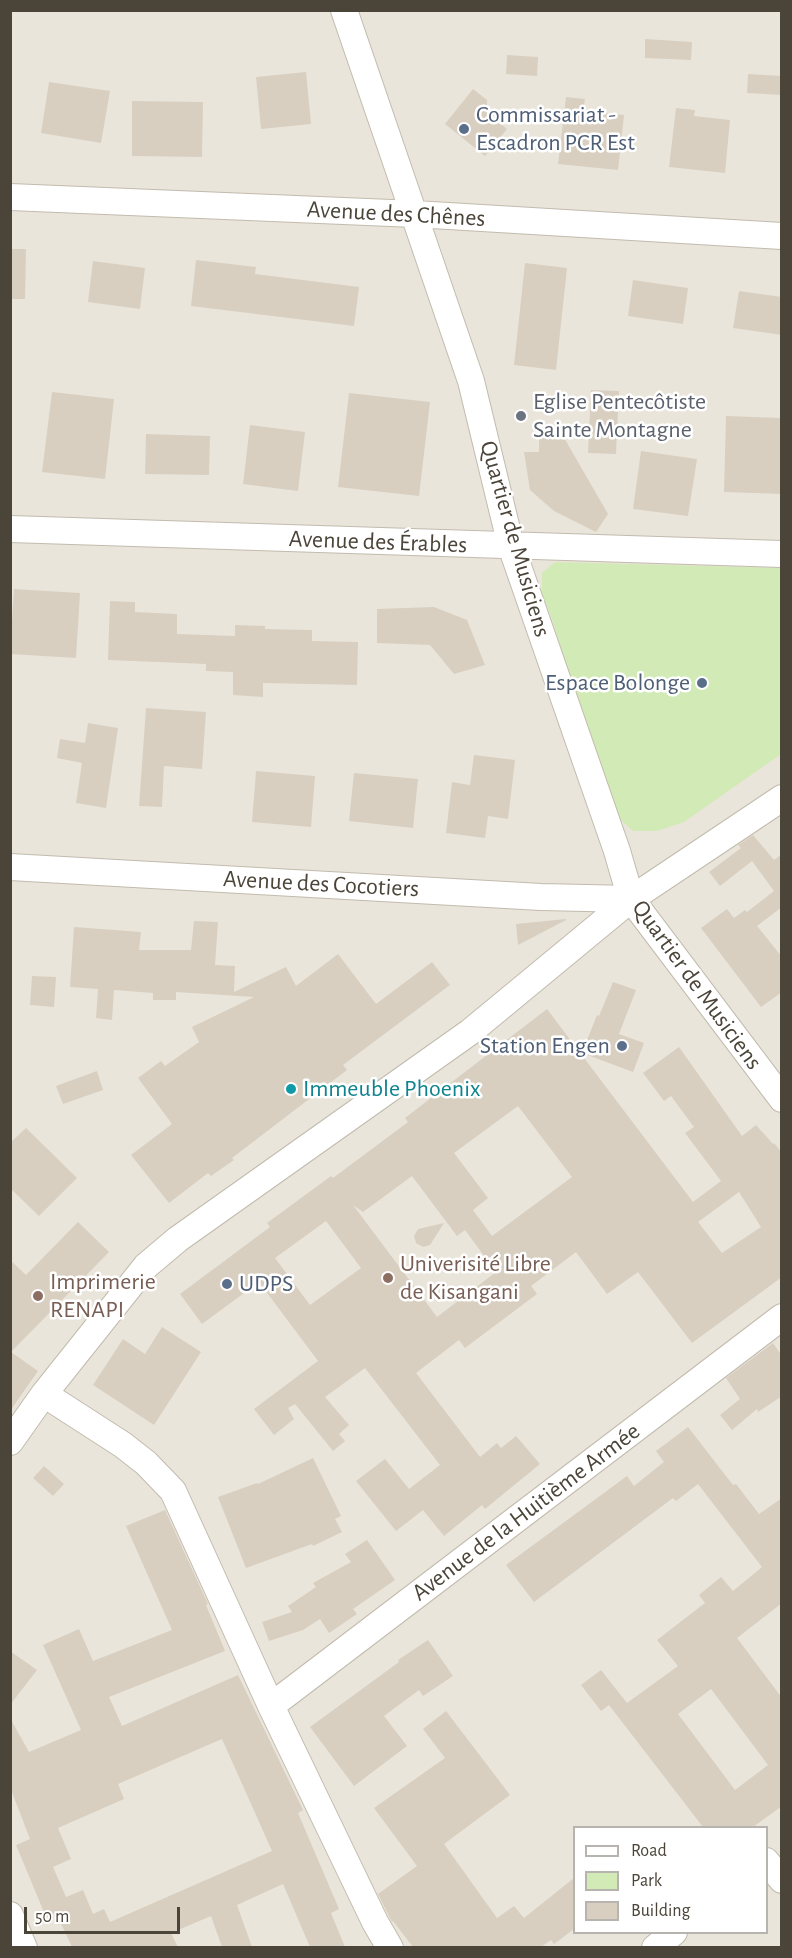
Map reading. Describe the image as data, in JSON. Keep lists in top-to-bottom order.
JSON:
{
  "streets": {
    "street": [
      "Avenue des Chênes",
      "Quartier de Musiciens",
      "Avenue des Érables",
      "Avenue des Cocotiers",
      "Avenue de la Huitième Armée"
    ]
  },
  "crossings": [
    ["Avenue des Chênes", "Quartier de Musiciens"],
    ["Quartier de Musiciens", "Avenue des Érables"],
    ["Quartier de Musiciens", "Avenue des Cocotiers"]
  ],
  "places": [
    "Commissariat - Escadron PCR Est",
    "Eglise Pentecôtiste Sainte Montagne",
    "Espace Bolonge",
    "Station Engen",
    "Immeuble Phoenix",
    "Univerisité Libre de Kisangani",
    "UDPS",
    "Imprimerie RENAPI"
  ],
  "legend": ["Road", "Park", "Building"],
  "scale_bar": "50 m"
}
